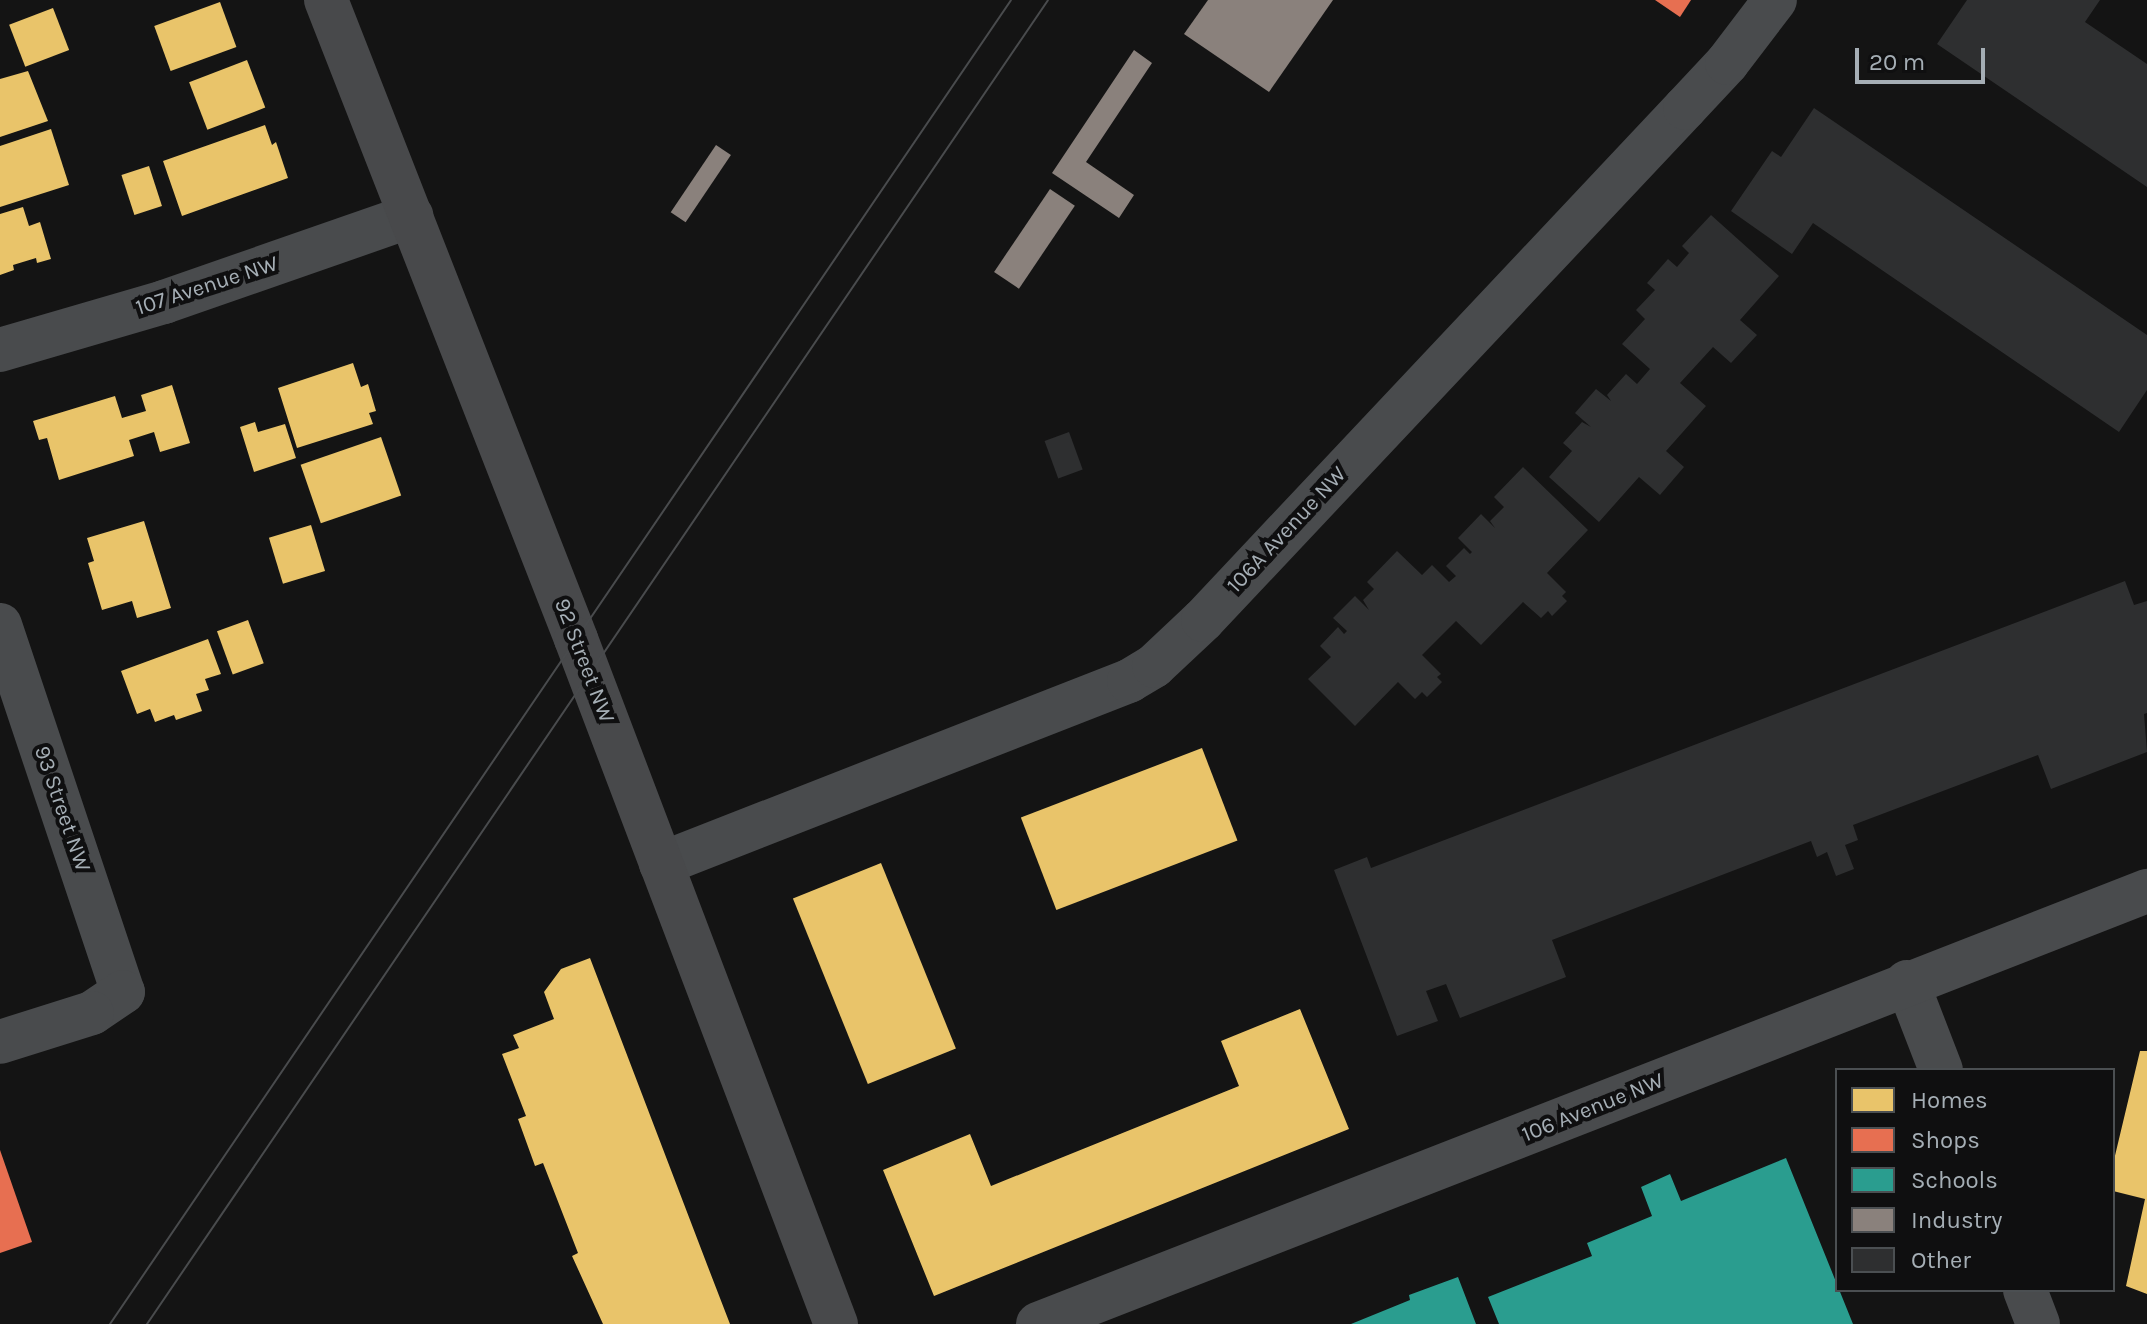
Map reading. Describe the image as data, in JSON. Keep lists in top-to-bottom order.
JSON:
{
  "streets": {
    "street": [
      "107 Avenue NW",
      "106A Avenue NW",
      "92 Street NW",
      "93 Street NW",
      "106 Avenue NW"
    ]
  },
  "crossings": [
    ["107 Avenue NW", "92 Street NW"],
    ["106A Avenue NW", "92 Street NW"]
  ],
  "legend": [
    "Homes",
    "Shops",
    "Schools",
    "Industry",
    "Other"
  ],
  "scale_bar": "20 m"
}
